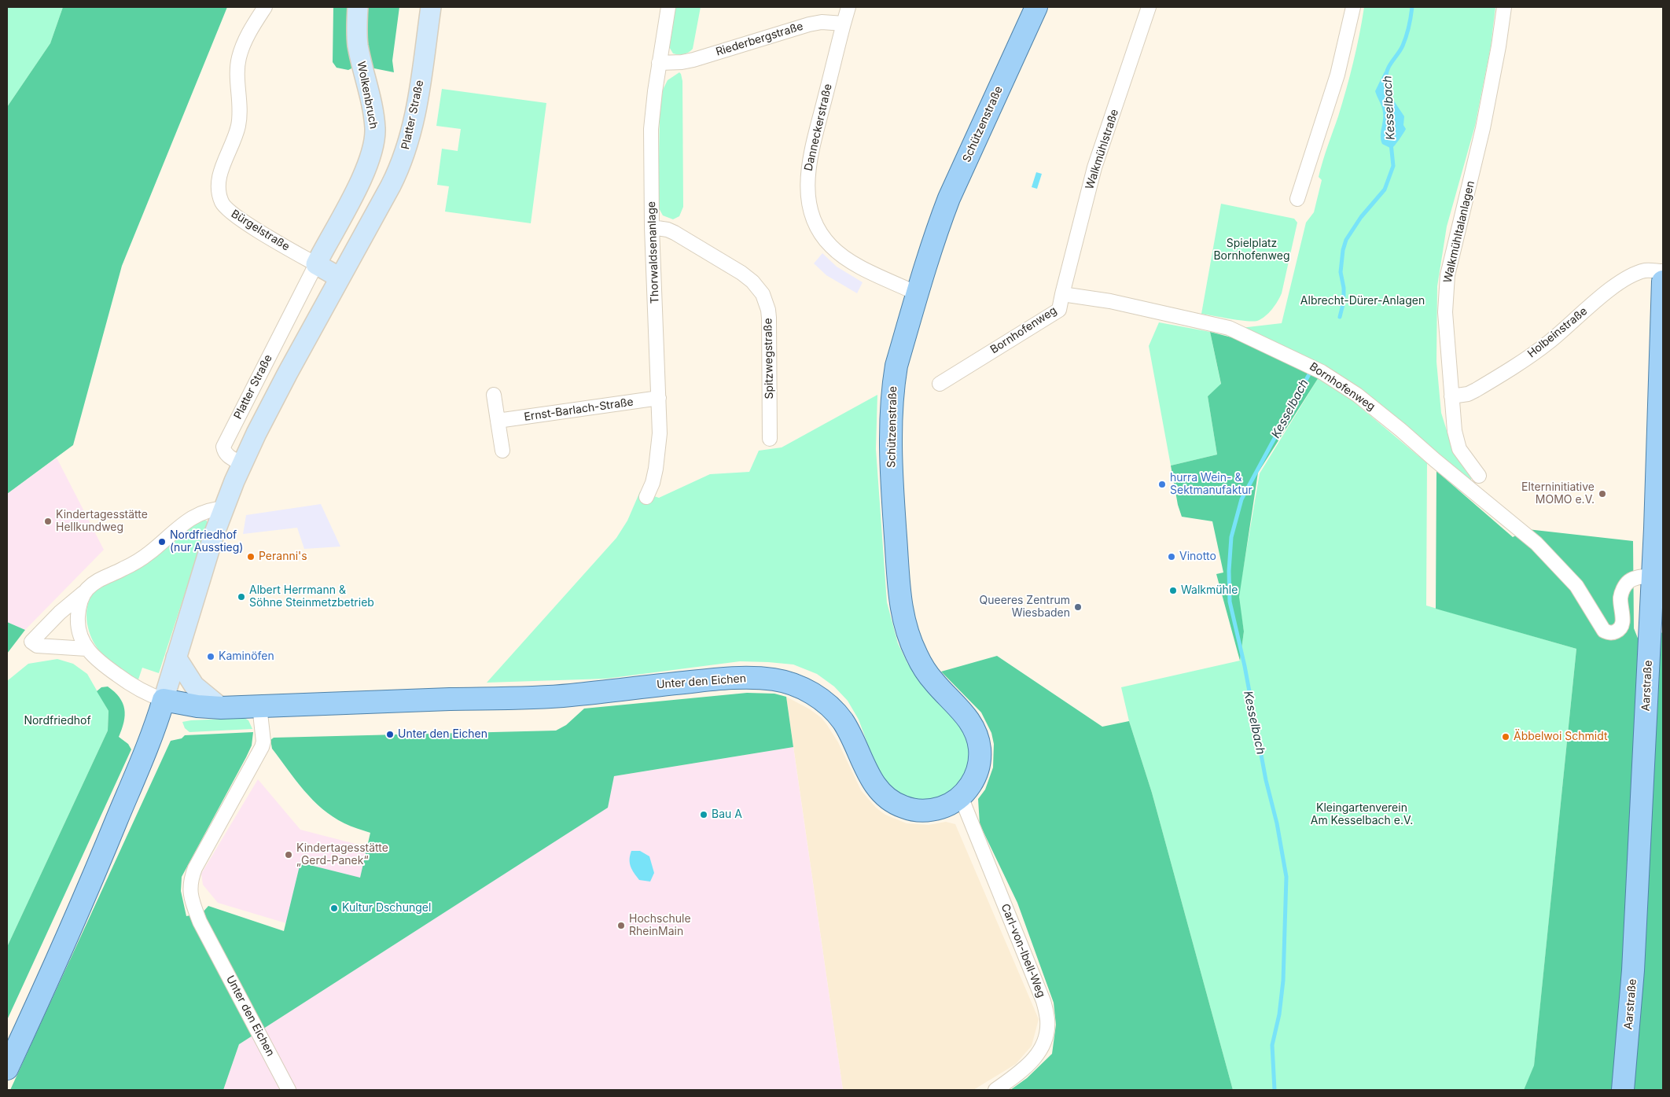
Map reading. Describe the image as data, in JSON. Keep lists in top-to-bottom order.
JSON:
{
  "streets": {
    "main road": [
      "Wolkenbruch",
      "Platter Straße",
      "Schützenstraße",
      "Unter den Eichen",
      "Aarstraße"
    ],
    "street": [
      "Riederbergstraße",
      "Danneckerstraße",
      "Walkmühlstraße",
      "Bürgelstraße",
      "Walkmühltalanlagen",
      "Thorwaldsenanlage",
      "Bornhofenweg",
      "Holbeinstraße",
      "Spitzwegstraße",
      "Ernst-Barlach-Straße",
      "Carl-von-Ibell-Weg"
    ]
  },
  "crossings": [
    ["Riederbergstraße", "Danneckerstraße"],
    ["Riederbergstraße", "Thorwaldsenanlage"],
    ["Wolkenbruch", "Platter Straße"],
    ["Wolkenbruch", "Bürgelstraße"],
    ["Platter Straße", "Bürgelstraße"],
    ["Platter Straße", "Unter den Eichen"],
    ["Schützenstraße", "Danneckerstraße"],
    ["Schützenstraße", "Unter den Eichen"],
    ["Schützenstraße", "Carl-von-Ibell-Weg"],
    ["Walkmühlstraße", "Bornhofenweg"],
    ["Walkmühltalanlagen", "Holbeinstraße"],
    ["Thorwaldsenanlage", "Spitzwegstraße"],
    ["Thorwaldsenanlage", "Ernst-Barlach-Straße"],
    ["Bornhofenweg", "Aarstraße"],
    ["Unter den Eichen", "Carl-von-Ibell-Weg"]
  ],
  "water": ["Kesselbach"],
  "parks": [
    "Spielplatz Bornhofenweg",
    "Albrecht-Dürer-Anlagen",
    "Nordfriedhof",
    "Kleingartenverein Am Kesselbach e.V."
  ],
  "places": [
    "hurra Wein- & Sektmanufaktur",
    "Elterninitiative MOMO e.V.",
    "Kindertagesstätte Hellkundweg",
    "Nordfriedhof (nur Ausstieg)",
    "Peranni's",
    "Vinotto",
    "Walkmühle",
    "Albert Herrmann & Söhne Steinmetzbetrieb",
    "Queeres Zentrum Wiesbaden",
    "Kaminöfen",
    "Unter den Eichen",
    "Äbbelwoi Schmidt",
    "Bau A",
    "Kindertagesstätte „Gerd-Panek“",
    "Kultur Dschungel",
    "Hochschule RheinMain"
  ]
}
